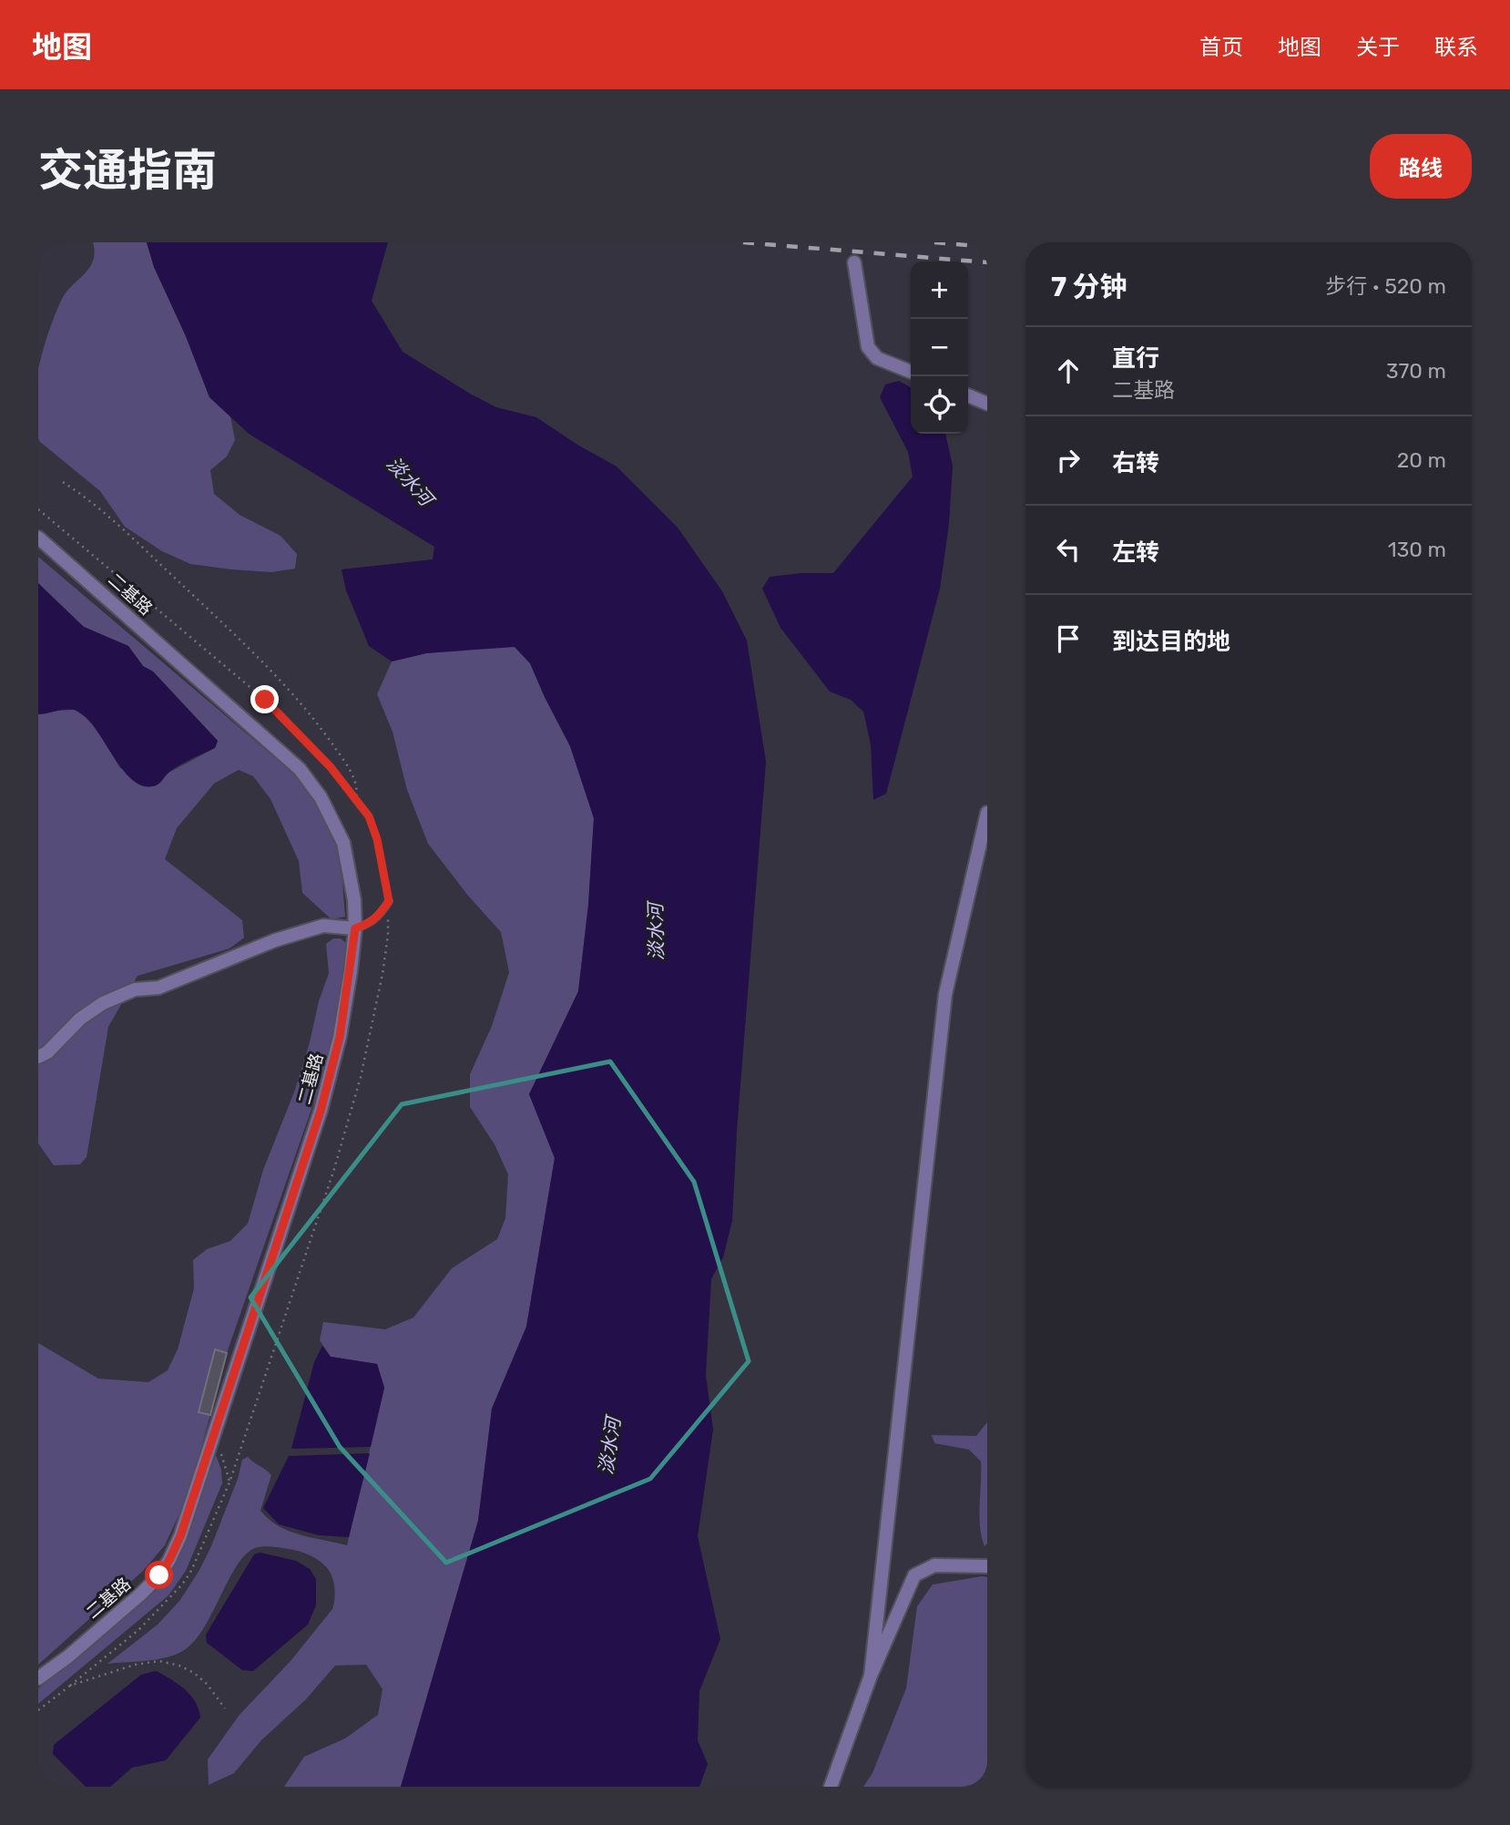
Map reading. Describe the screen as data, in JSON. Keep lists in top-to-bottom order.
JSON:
{
  "streets": {
    "street": ["二基路"]
  },
  "water": ["淡水河"],
  "page": {
    "header": "地图",
    "nav": [
      "首页",
      "地图",
      "关于",
      "联系"
    ],
    "title": "交通指南",
    "buttons": "路线",
    "heading": ["7 分钟", "步行 · 520 m"],
    "map_buttons": ["+", "−"],
    "list": [
      ["直行", "二基路", "370 m"],
      ["右转", "20 m"],
      ["左转", "130 m"],
      "到达目的地"
    ]
  }
}
